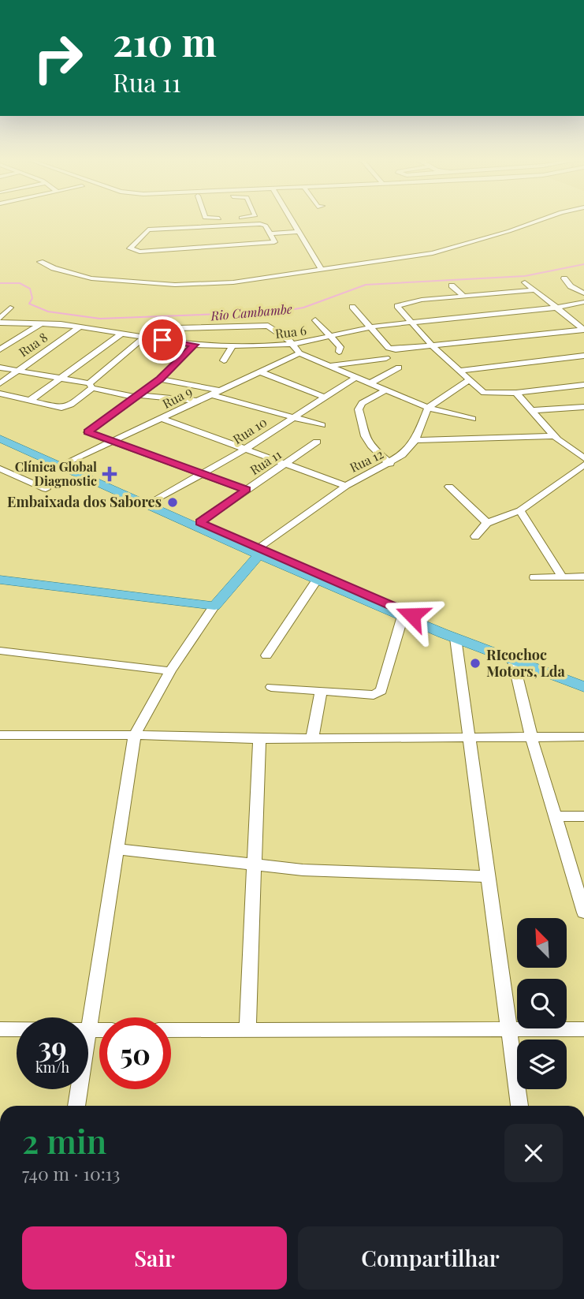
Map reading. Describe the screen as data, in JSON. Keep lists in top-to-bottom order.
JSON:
{
  "streets": {
    "street": [
      "Rua 6",
      "Rua 8",
      "Rua 9",
      "Rua 10",
      "Rua 12",
      "Rua 11"
    ]
  },
  "crossings": [
    ["Rua 6", "Rua 8"]
  ],
  "water": ["Rio Cambambe"],
  "places": {
    "health": ["Clínica Global Diagnostic"],
    "other": ["Embaixada dos Sabores", "RIcochoc Motors, Lda"]
  },
  "north": "top left",
  "page": {
    "turn": ["210 m", "Rua 11"],
    "speed": "39 km/h",
    "limit": "50",
    "heading": ["2 min", "740 m · 10:13"],
    "buttons": ["Sair", "Compartilhar"]
  }
}
